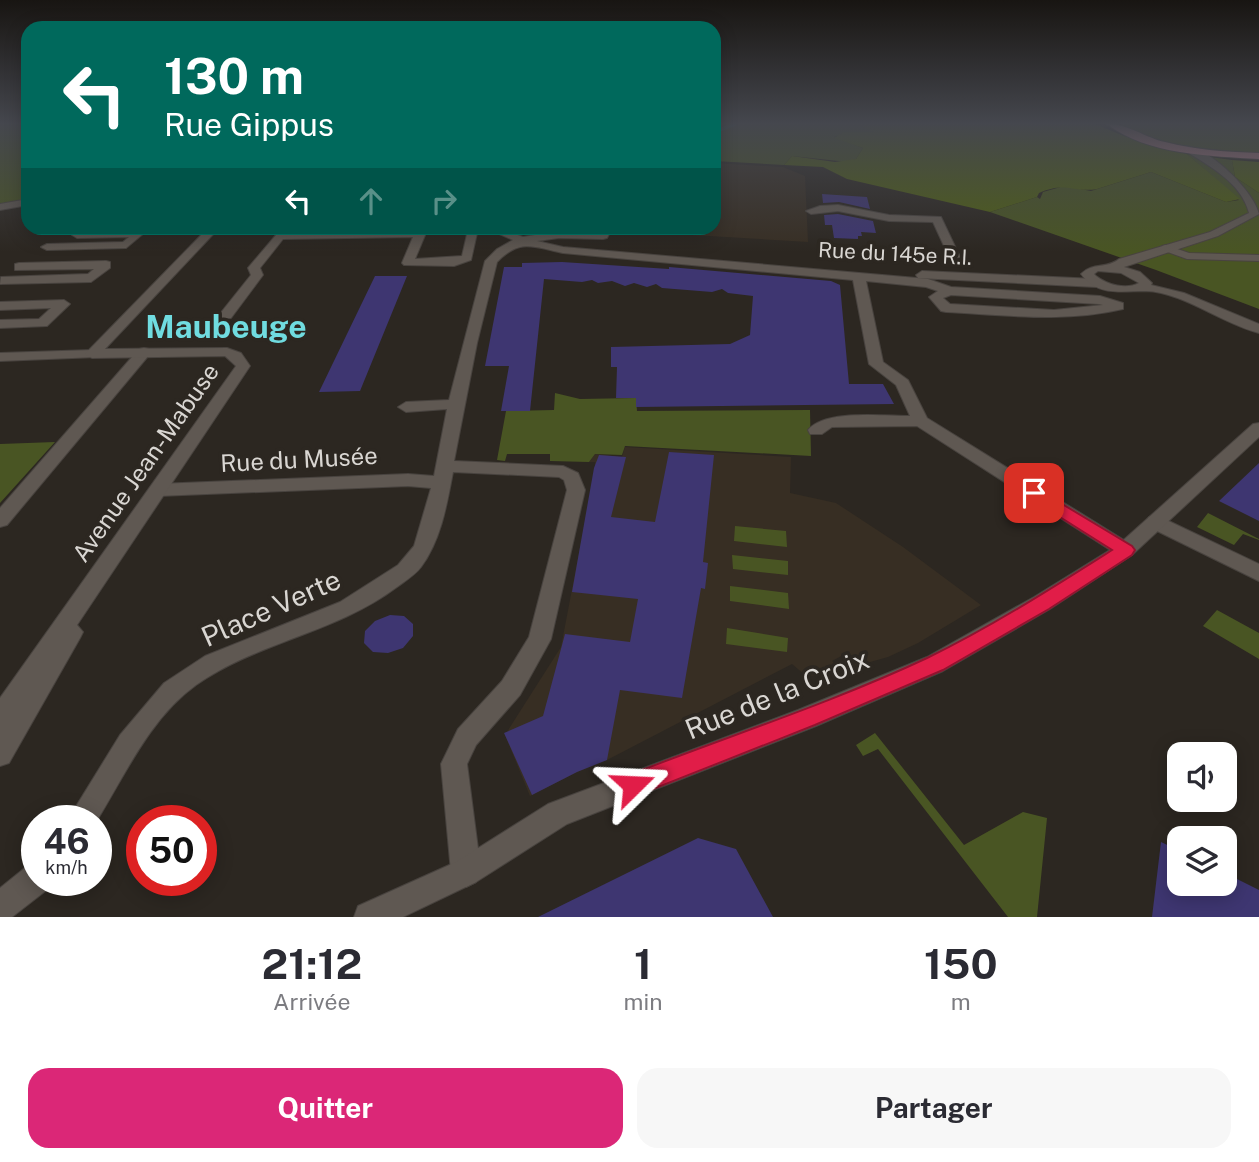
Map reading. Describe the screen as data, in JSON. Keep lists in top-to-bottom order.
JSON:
{
  "streets": {
    "street": [
      "Rue du 145e R.I.",
      "Rue du Musée",
      "Avenue Jean-Mabuse",
      "Place Verte",
      "Rue de la Croix"
    ]
  },
  "crossings": [
    ["Rue du Musée", "Avenue Jean-Mabuse"],
    ["Rue du Musée", "Place Verte"],
    ["Rue du Musée", "Rue de la Croix"]
  ],
  "districts": ["Maubeuge"],
  "page": {
    "turn": ["130 m", "Rue Gippus"],
    "speed": "46 km/h",
    "limit": "50",
    "eta": [
      "21:12",
      "Arrivée",
      "1",
      "min",
      "150",
      "m"
    ],
    "buttons": ["Quitter", "Partager"]
  }
}
